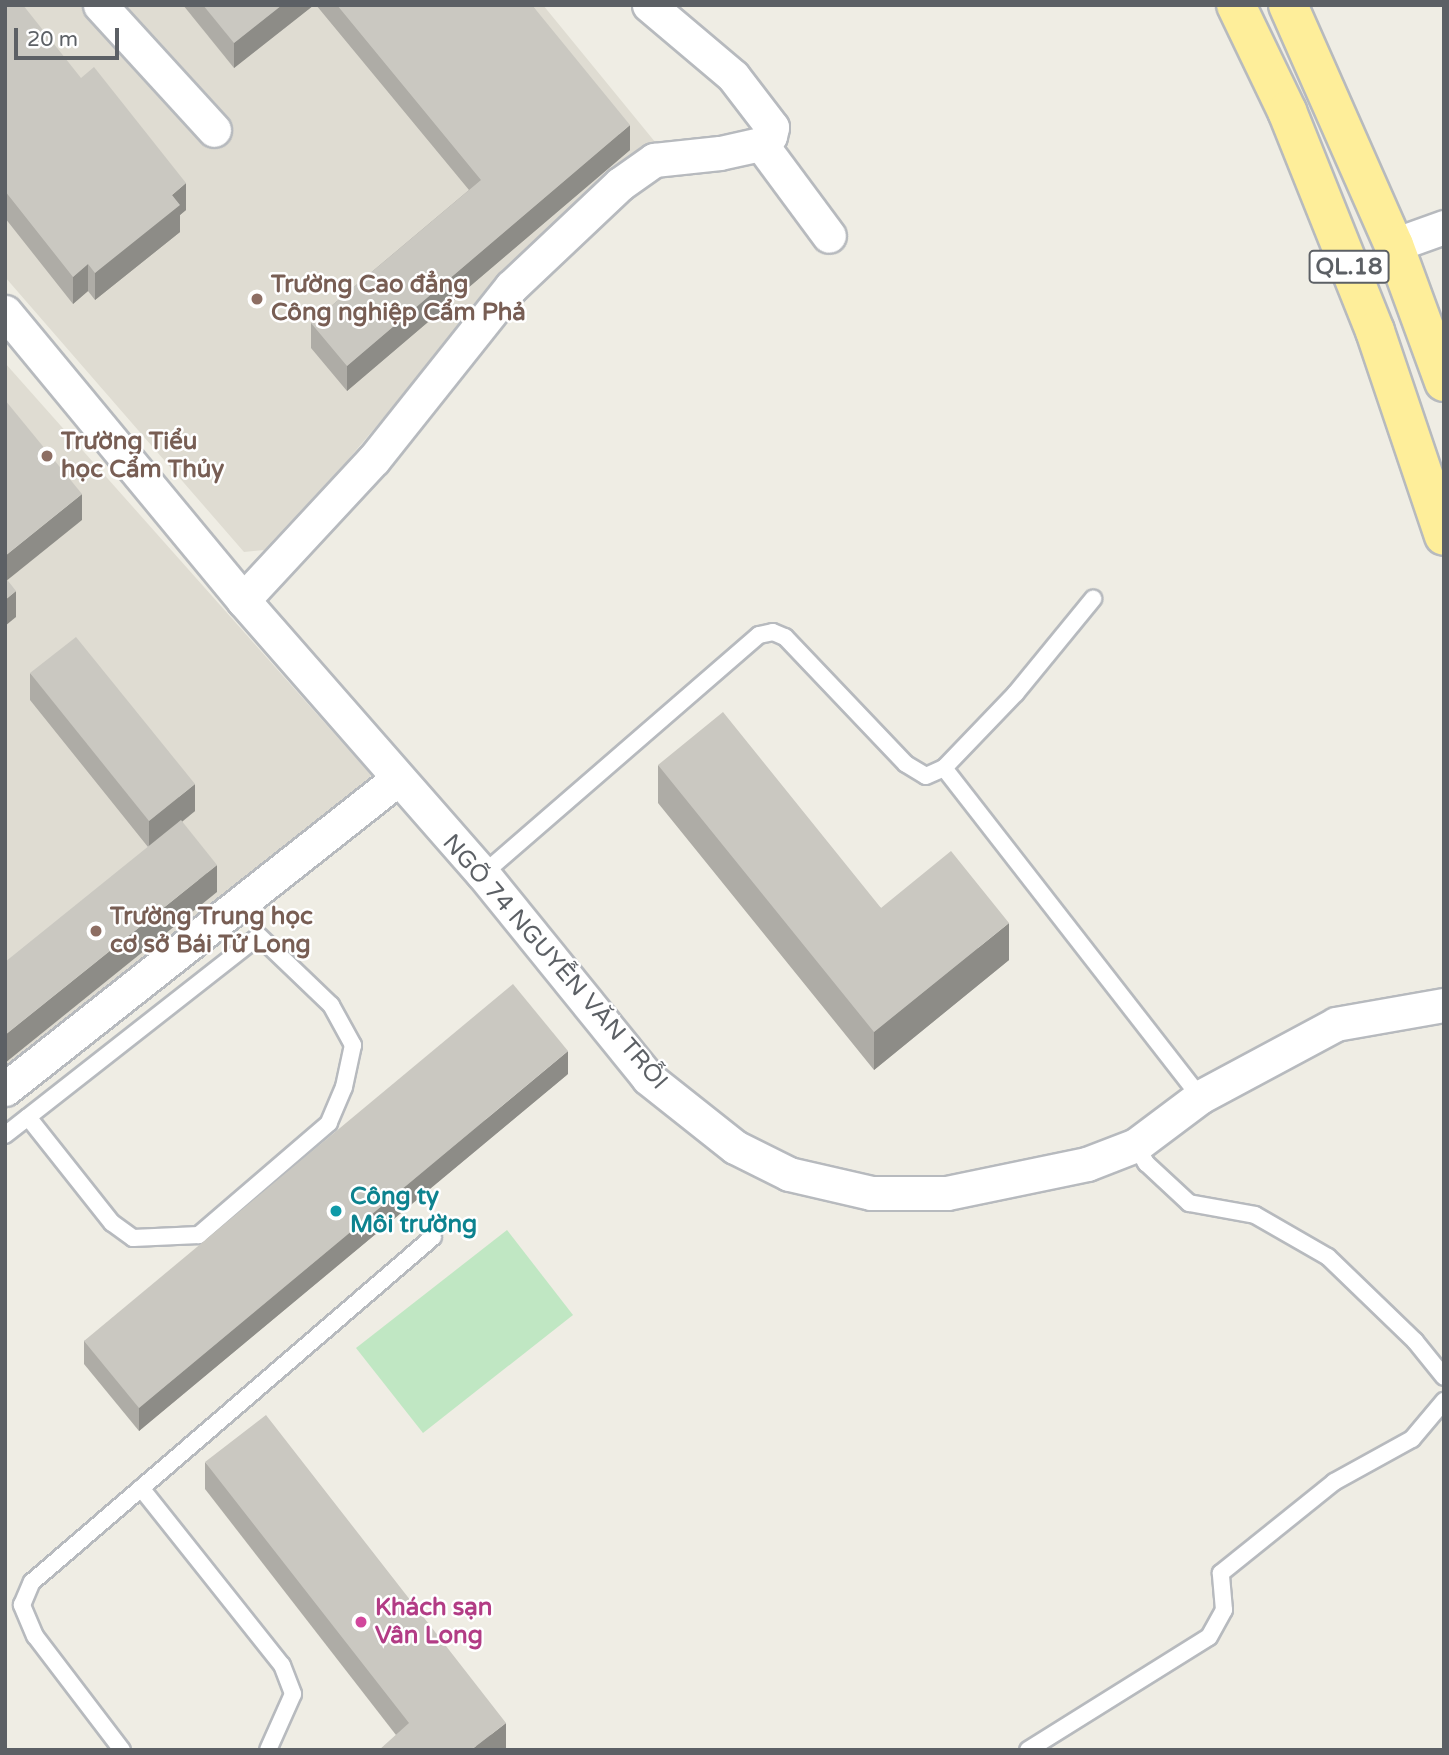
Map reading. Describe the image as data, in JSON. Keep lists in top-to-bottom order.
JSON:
{
  "streets": {
    "highway": ["QL.18"],
    "street": ["NGÕ 74 NGUYỄN VĂN TRỖI"]
  },
  "places": [
    "Trường Cao đẳng Công nghiệp Cẩm Phả",
    "Trường Tiểu học Cẩm Thủy",
    "Trường Trung học cơ sở Bái Tử Long",
    "Công ty Môi trường",
    "Khách sạn Vân Long"
  ],
  "scale_bar": "20 m"
}
